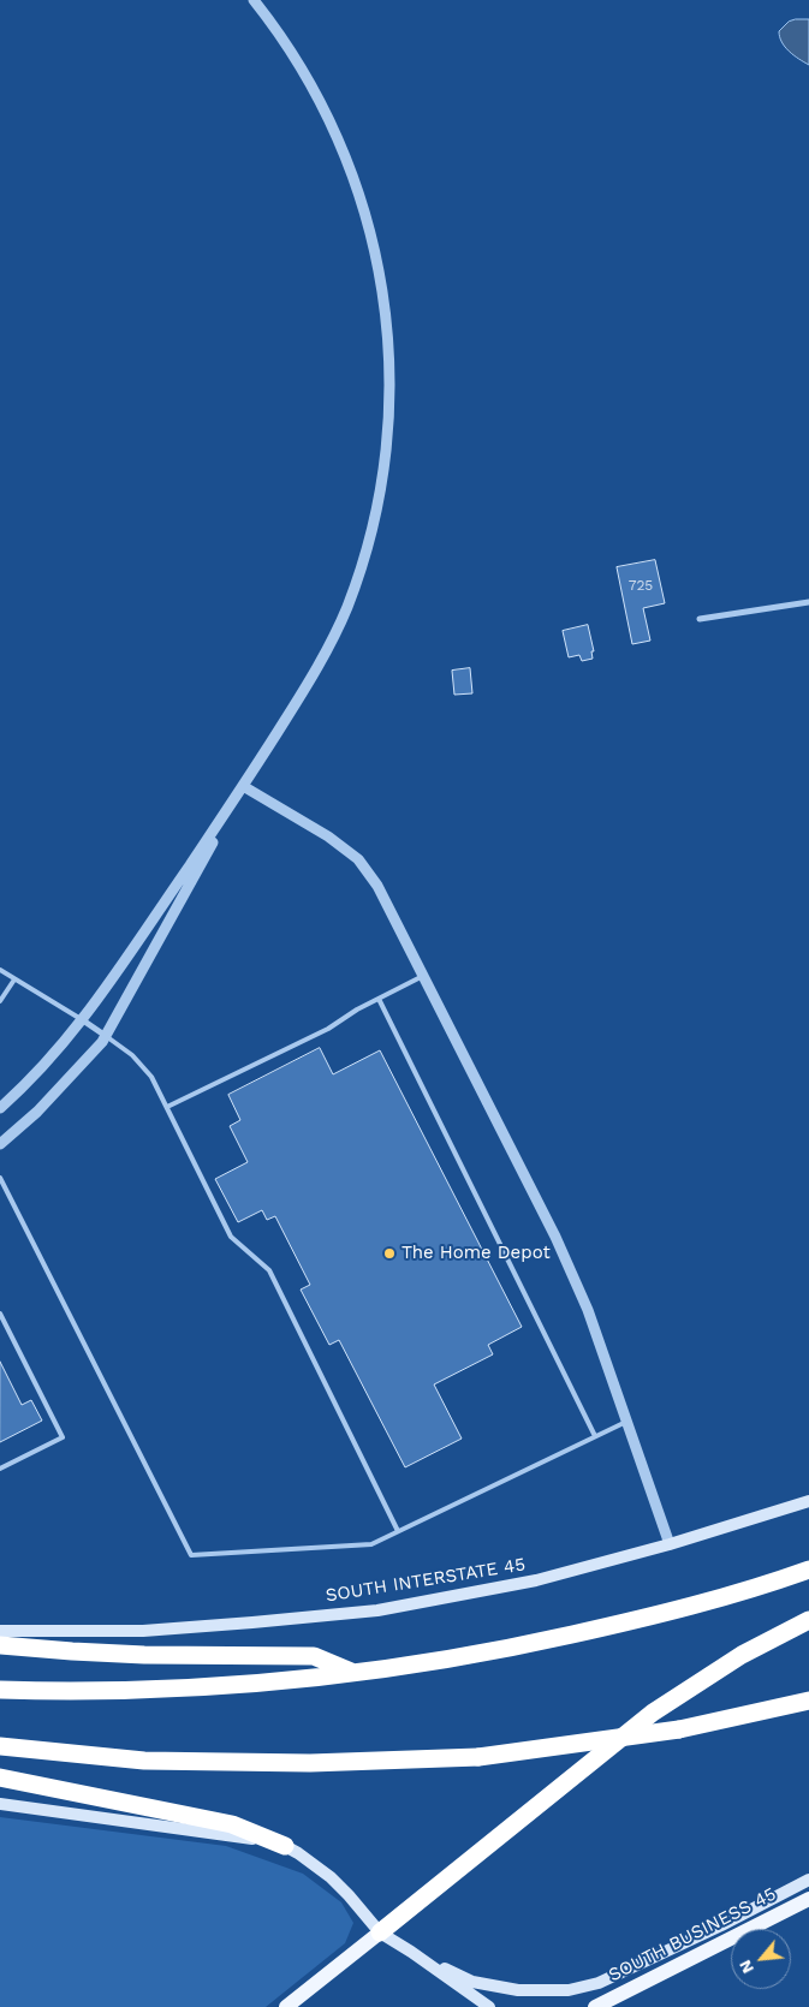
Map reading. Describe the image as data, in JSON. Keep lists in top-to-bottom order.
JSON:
{
  "streets": {
    "main road": ["SOUTH INTERSTATE 45", "SOUTH BUSINESS 45"]
  },
  "places": ["The Home Depot"],
  "house_numbers": ["725"],
  "north": "bottom left"
}
